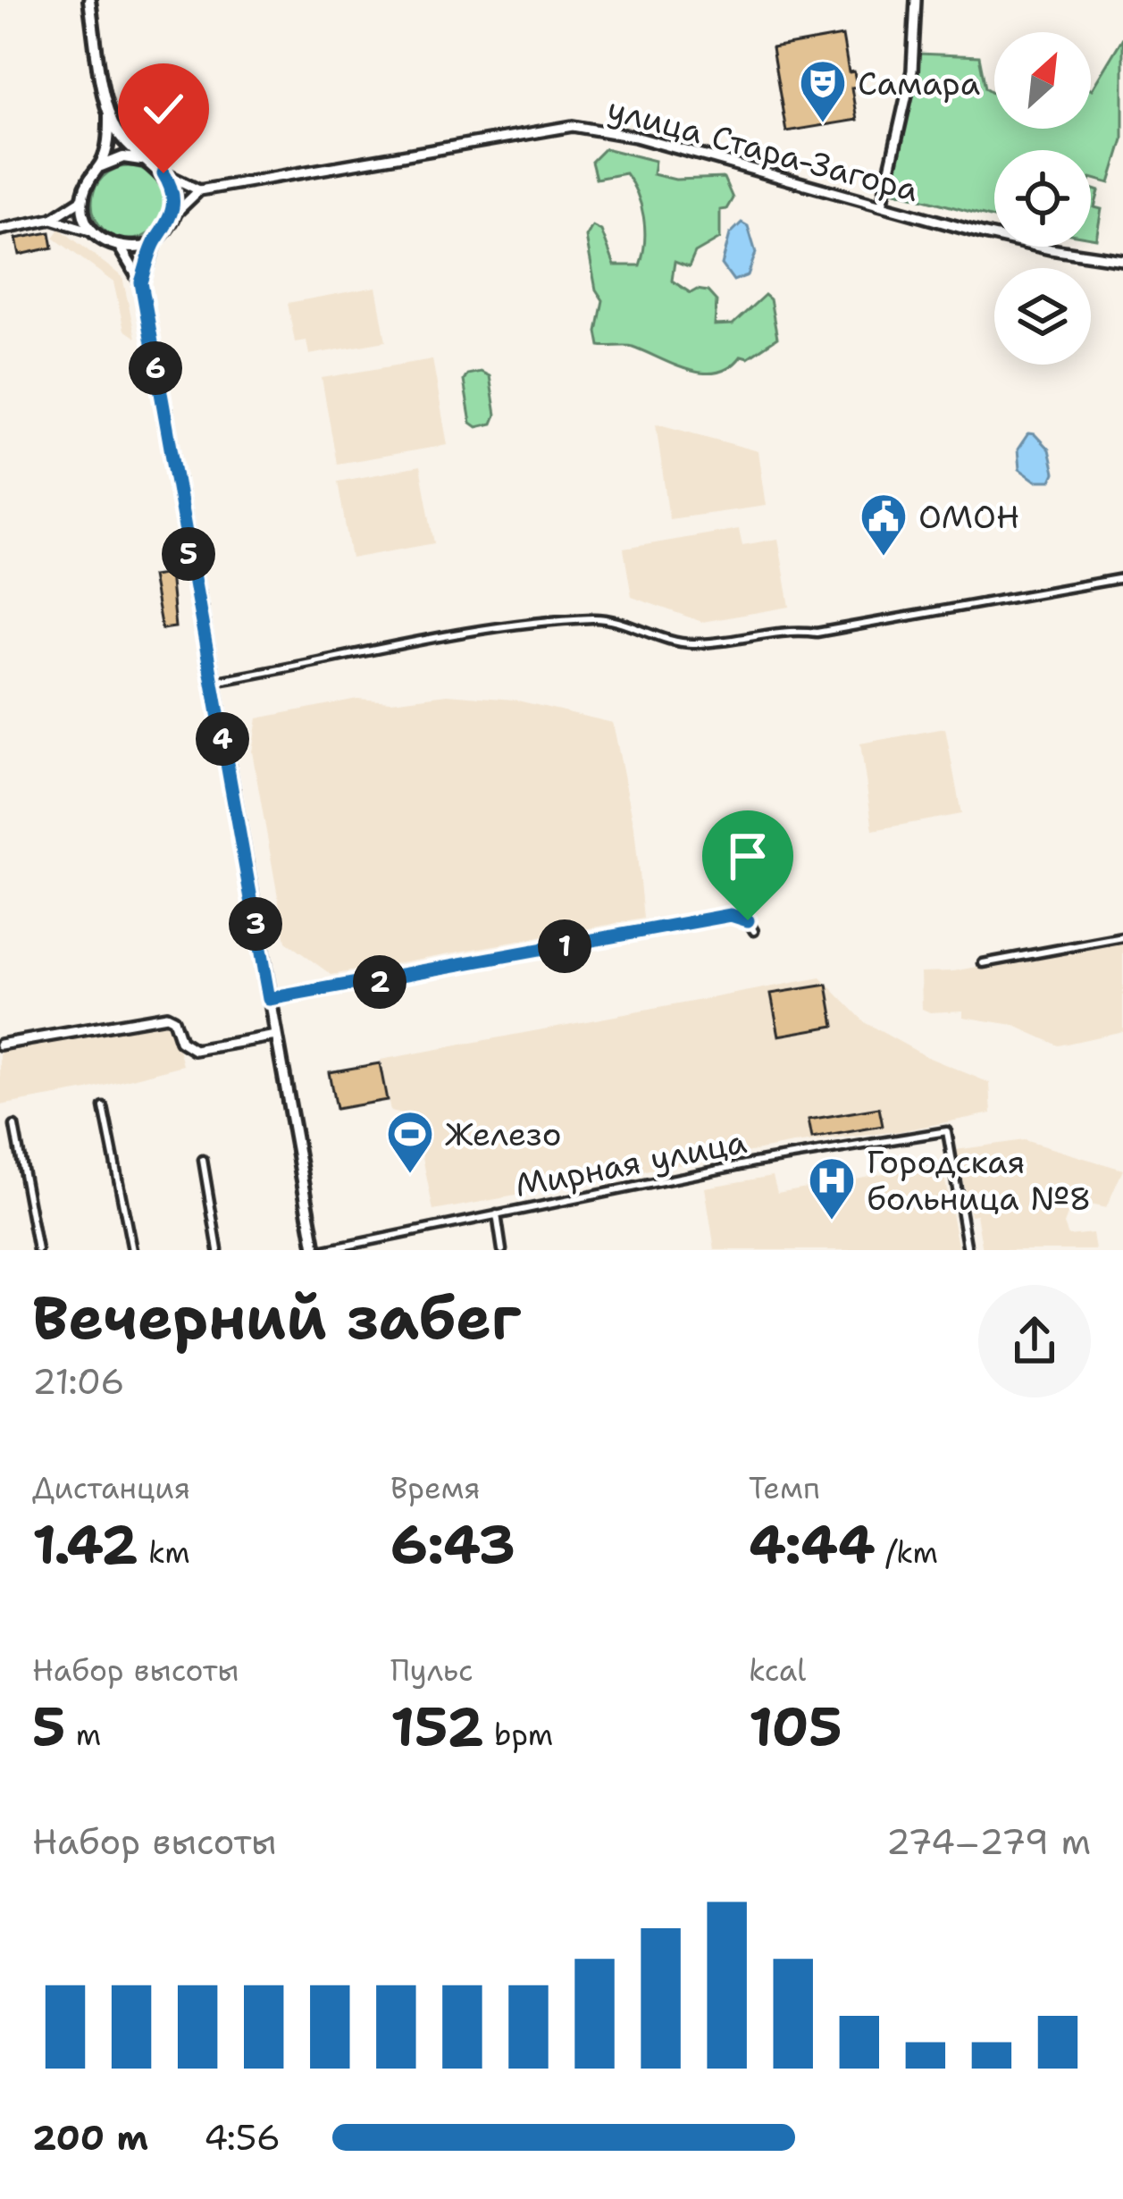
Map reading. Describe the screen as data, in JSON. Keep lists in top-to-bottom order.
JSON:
{
  "streets": {
    "main road": ["улица Стара-Загора"],
    "street": ["Мирная улица"]
  },
  "places": {
    "theatre": ["Самара"],
    "public building": ["ОМОН"],
    "sports": ["Железо"],
    "hospital": ["Городская больница №8"]
  },
  "north": "top right",
  "page": {
    "pins": [
      "6",
      "5",
      "4",
      "3",
      "1",
      "2"
    ],
    "heading": ["Вечерний забег", "21:06"],
    "stats": [
      ["Дистанция", "1.42 km"],
      ["Время", "6:43"],
      ["Темп", "4:44 /km"],
      ["Набор высоты", "5 m"],
      ["Пульс", "152 bpm"],
      ["kcal", "105"]
    ],
    "chart": ["Набор высоты", "274–279 m"],
    "list": [
      {
        "name": "200 m",
        "note": "4:56"
      }
    ]
  }
}
